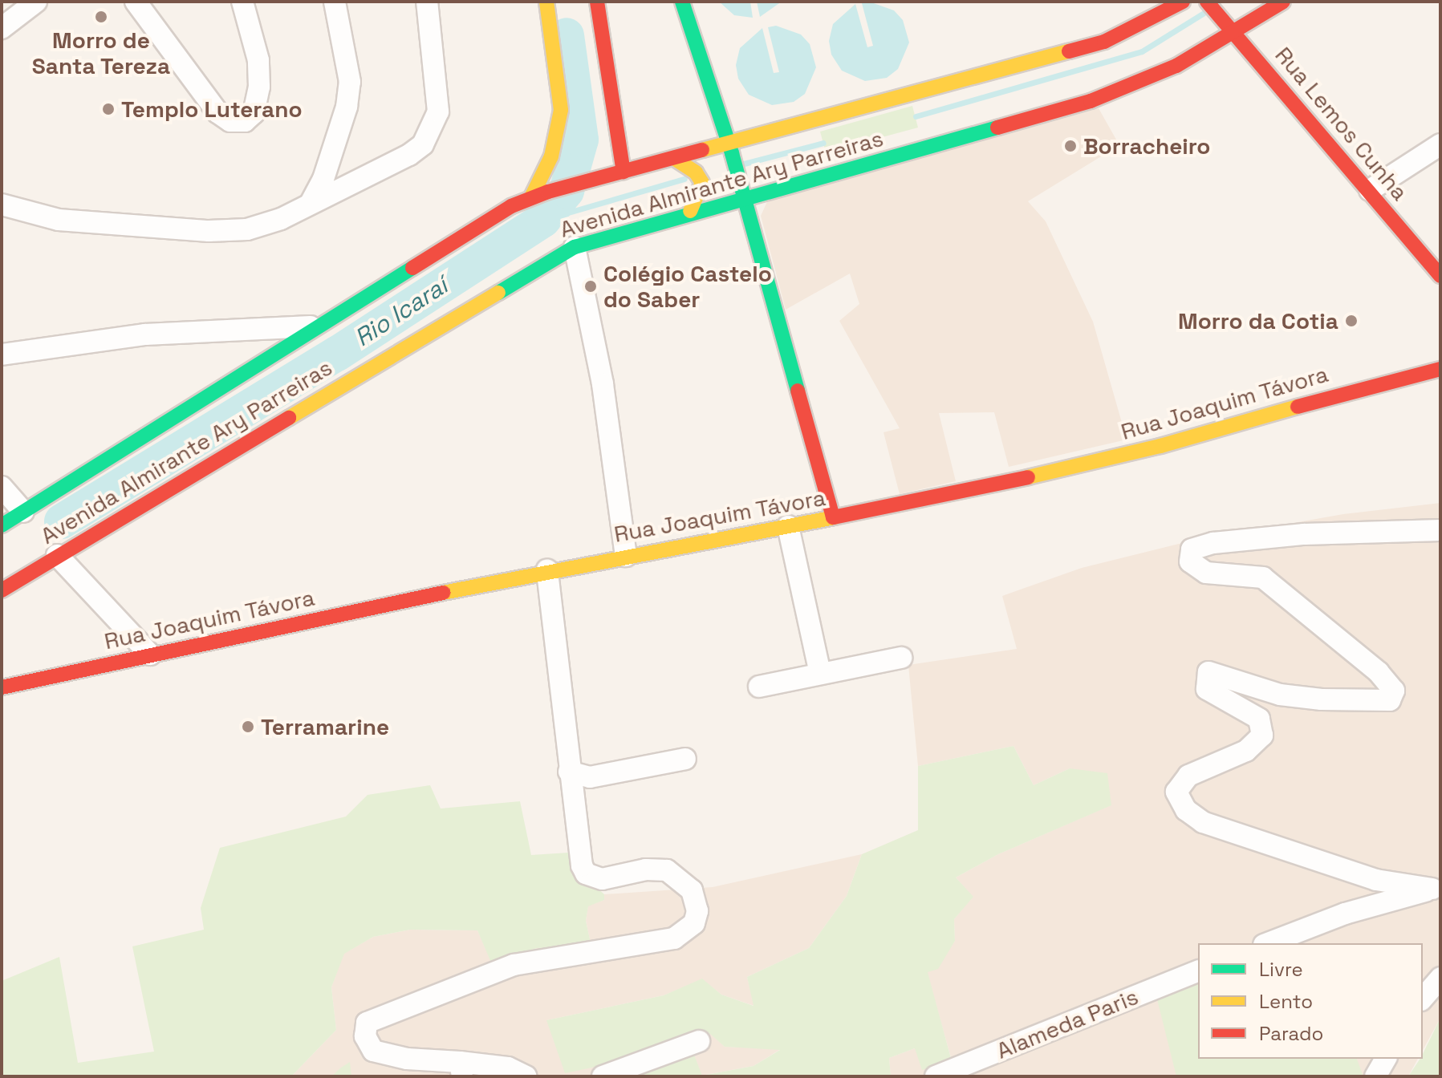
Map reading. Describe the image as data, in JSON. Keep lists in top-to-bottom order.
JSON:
{
  "streets": {
    "main road": ["Rua Lemos Cunha", "Avenida Almirante Ary Parreiras", "Rua Joaquim Távora"],
    "street": ["Alameda Paris"]
  },
  "crossings": [
    ["Rua Lemos Cunha", "Avenida Almirante Ary Parreiras"]
  ],
  "water": ["Rio Icaraí"],
  "places": [
    "Morro de Santa Tereza",
    "Templo Luterano",
    "Borracheiro",
    "Colégio Castelo do Saber",
    "Morro da Cotia",
    "Terramarine"
  ],
  "legend": ["Livre", "Lento", "Parado"]
}
